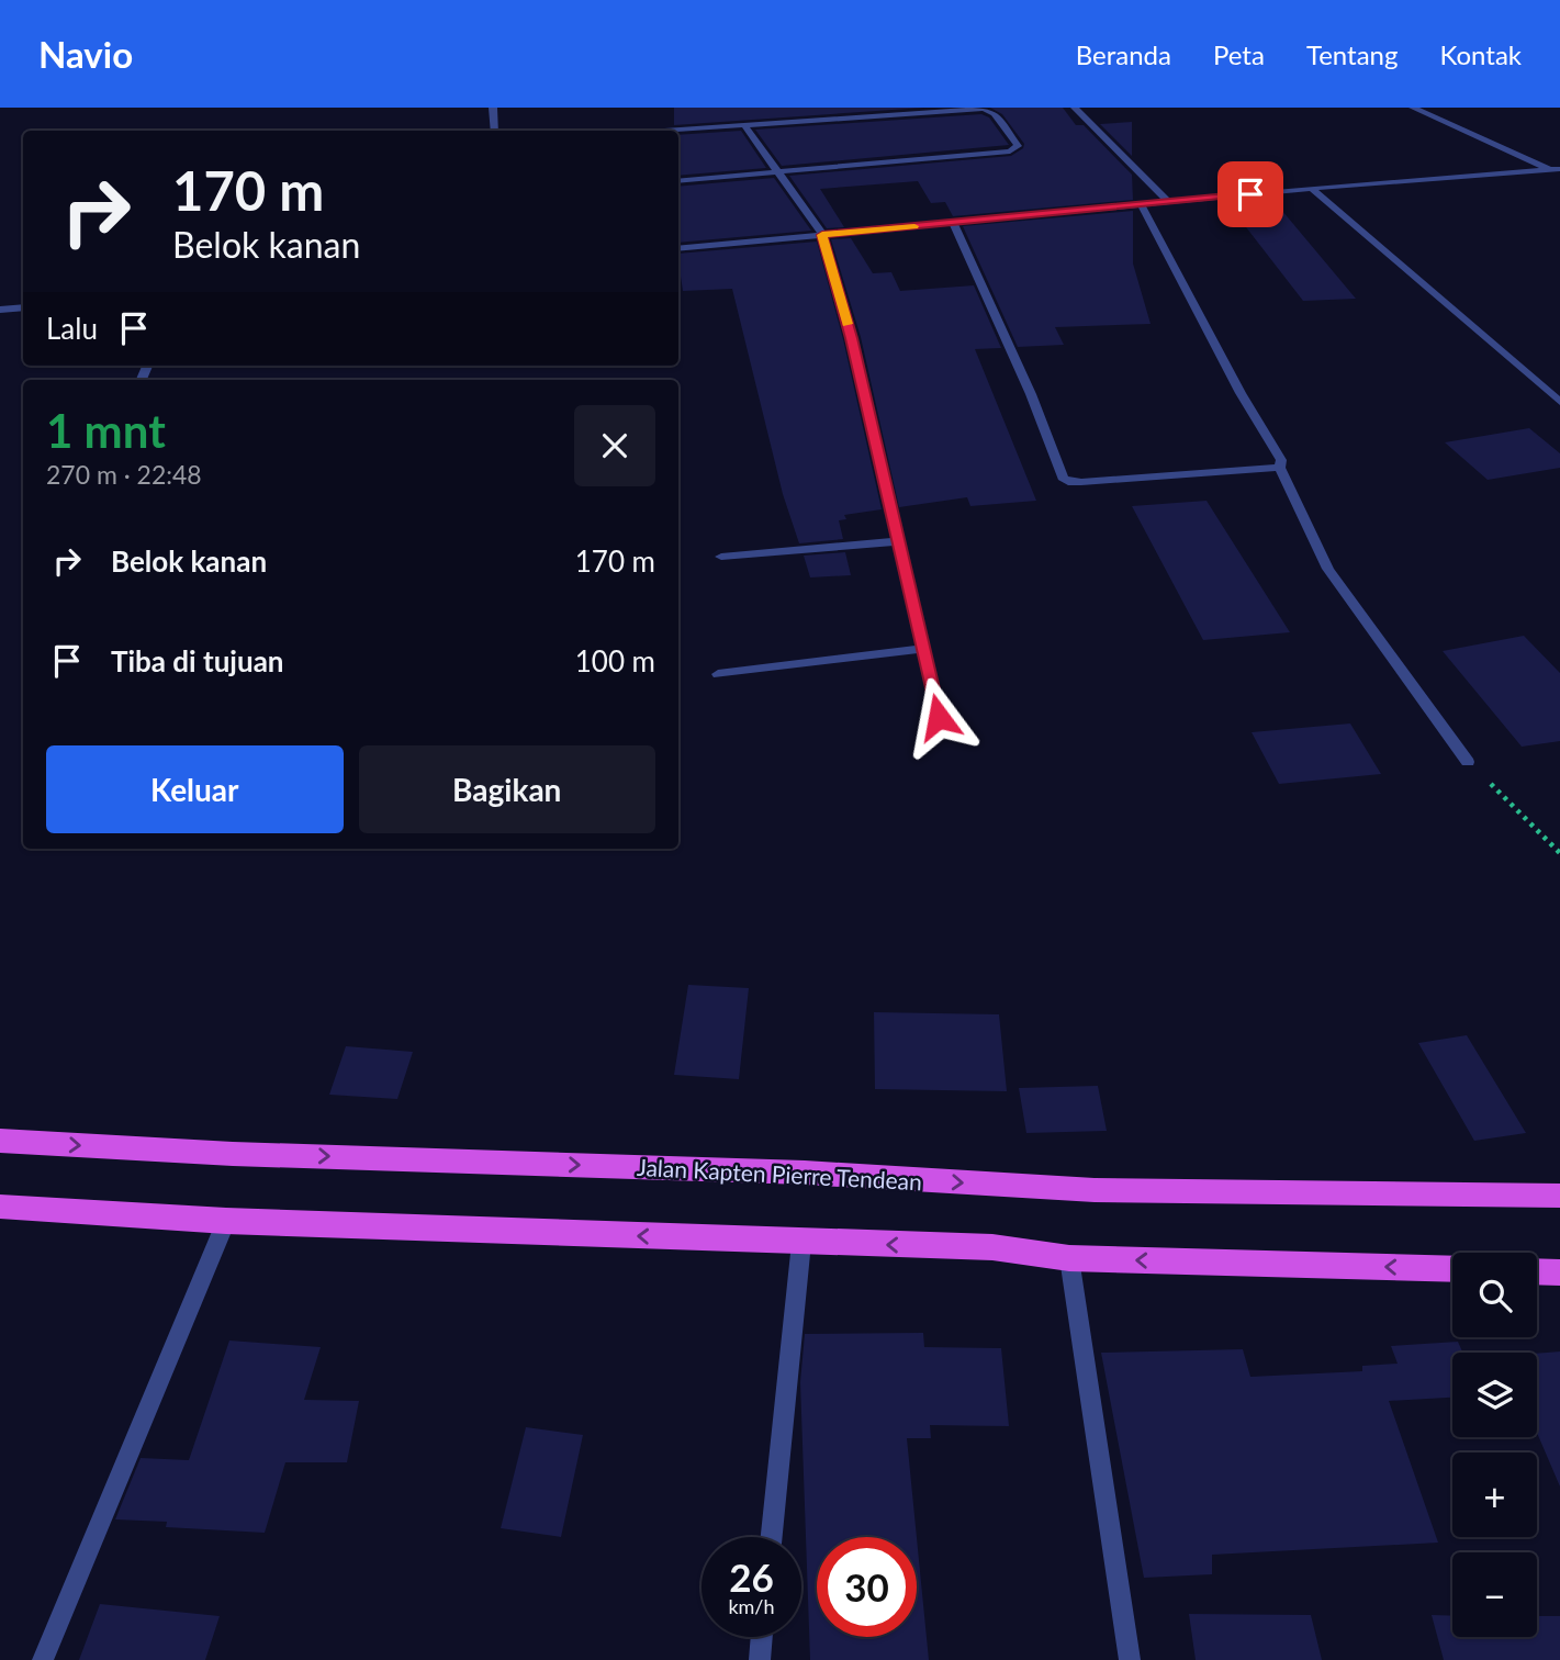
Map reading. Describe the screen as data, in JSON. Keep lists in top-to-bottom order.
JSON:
{
  "streets": {
    "highway": ["Jalan Kapten Pierre Tendean"]
  },
  "page": {
    "header": "Navio",
    "nav": [
      "Beranda",
      "Peta",
      "Tentang",
      "Kontak"
    ],
    "turn": ["170 m", "Belok kanan"],
    "then": "Lalu",
    "heading": ["1 mnt", "270 m · 22:48"],
    "list": [
      {
        "name": "Belok kanan",
        "value": "170 m"
      },
      {
        "name": "Tiba di tujuan",
        "value": "100 m"
      }
    ],
    "buttons": ["Keluar", "Bagikan"],
    "map_buttons": ["+", "−"],
    "speed": "26 km/h",
    "limit": "30"
  }
}
